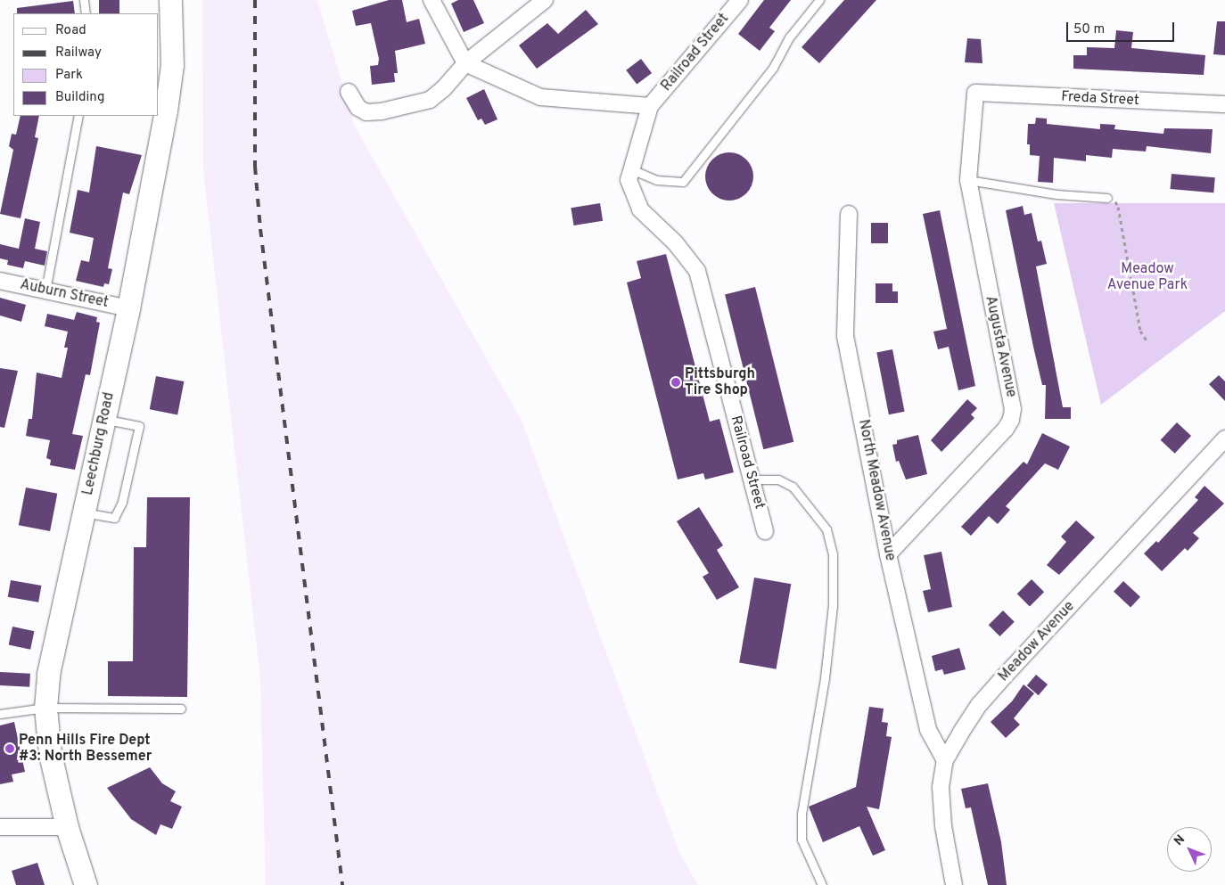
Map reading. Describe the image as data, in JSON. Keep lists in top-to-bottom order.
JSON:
{
  "streets": {
    "street": [
      "Railroad Street",
      "Freda Street",
      "Auburn Street",
      "Augusta Avenue",
      "Leechburg Road",
      "North Meadow Avenue",
      "Meadow Avenue"
    ]
  },
  "crossings": [
    ["Freda Street", "Augusta Avenue"],
    ["Auburn Street", "Leechburg Road"],
    ["Augusta Avenue", "North Meadow Avenue"],
    ["North Meadow Avenue", "Meadow Avenue"]
  ],
  "parks": ["Meadow Avenue Park"],
  "places": ["Pittsburgh Tire Shop", "Penn Hills Fire Dept #3: North Bessemer"],
  "legend": [
    "Road",
    "Railway",
    "Park",
    "Building"
  ],
  "scale_bar": "50 m",
  "north": "top left"
}
